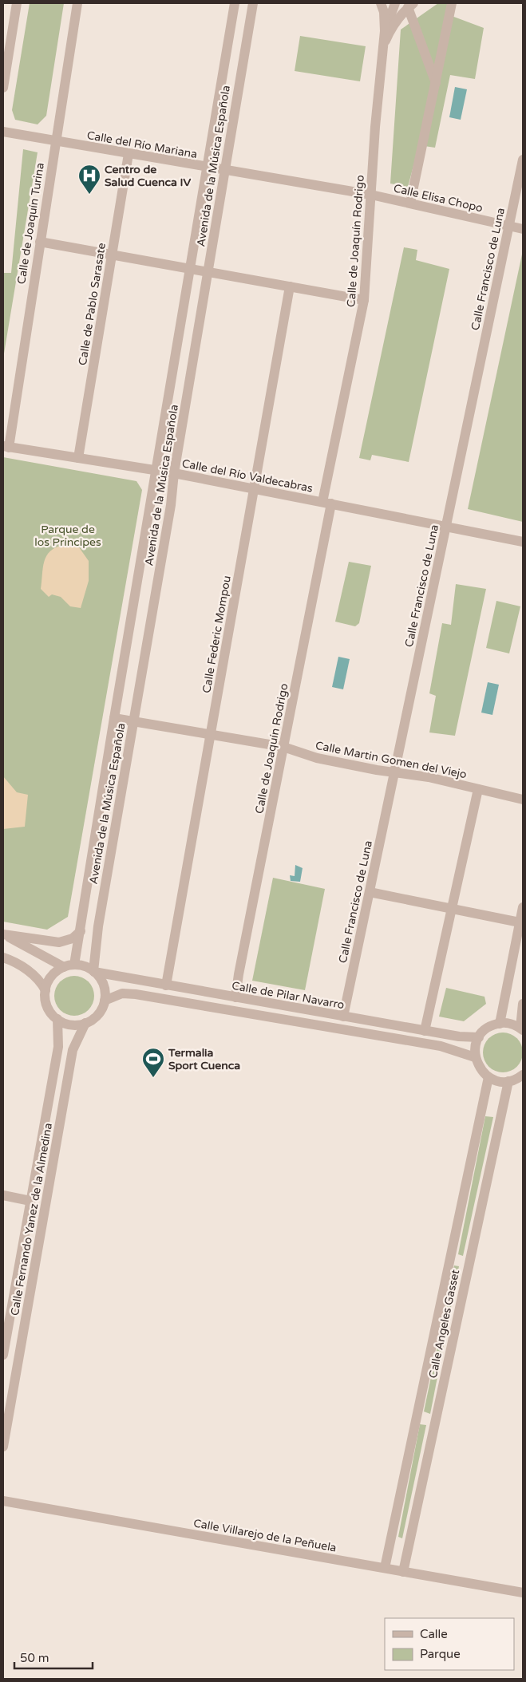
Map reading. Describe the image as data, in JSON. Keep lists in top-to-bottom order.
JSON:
{
  "streets": {
    "street": [
      "Calle del Río Mariana",
      "Avenida de la Música Española",
      "Calle Elisa Chopo",
      "Calle de Joaquín Turina",
      "Calle de Joaquín Rodrigo",
      "Calle Francisco de Luna",
      "Calle de Pablo Sarasate",
      "Calle del Río Valdecabras",
      "Calle Federic Mompou",
      "Calle Martin Gomen del Viejo",
      "Calle de Pilar Navarro",
      "Calle Fernando Yanez de la Almedina",
      "Calle Angeles Gasset",
      "Calle Villarejo de la Peñuela"
    ]
  },
  "crossings": [
    ["Calle del Río Mariana", "Avenida de la Música Española"],
    ["Calle del Río Mariana", "Calle Elisa Chopo"],
    ["Calle del Río Mariana", "Calle de Joaquín Turina"],
    ["Calle del Río Mariana", "Calle de Joaquín Rodrigo"],
    ["Calle del Río Mariana", "Calle de Pablo Sarasate"],
    ["Avenida de la Música Española", "Calle del Río Valdecabras"],
    ["Avenida de la Música Española", "Calle Martin Gomen del Viejo"],
    ["Avenida de la Música Española", "Calle de Pilar Navarro"],
    ["Avenida de la Música Española", "Calle Fernando Yanez de la Almedina"],
    ["Calle Elisa Chopo", "Calle de Joaquín Rodrigo"],
    ["Calle Elisa Chopo", "Calle Francisco de Luna"],
    ["Calle de Joaquín Turina", "Calle del Río Valdecabras"],
    ["Calle de Joaquín Rodrigo", "Calle del Río Valdecabras"],
    ["Calle de Joaquín Rodrigo", "Calle Martin Gomen del Viejo"],
    ["Calle de Joaquín Rodrigo", "Calle de Pilar Navarro"],
    ["Calle Francisco de Luna", "Calle del Río Valdecabras"],
    ["Calle Francisco de Luna", "Calle Martin Gomen del Viejo"],
    ["Calle Francisco de Luna", "Calle de Pilar Navarro"],
    ["Calle de Pablo Sarasate", "Calle del Río Valdecabras"],
    ["Calle del Río Valdecabras", "Calle Federic Mompou"],
    ["Calle Federic Mompou", "Calle Martin Gomen del Viejo"],
    ["Calle Federic Mompou", "Calle de Pilar Navarro"],
    ["Calle de Pilar Navarro", "Calle Fernando Yanez de la Almedina"],
    ["Calle Angeles Gasset", "Calle Villarejo de la Peñuela"]
  ],
  "parks": ["Parque de los Príncipes"],
  "places": {
    "hospital": ["Centro de Salud Cuenca IV"],
    "sports": ["Termalia Sport Cuenca"]
  },
  "legend": ["Calle", "Parque"],
  "scale_bar": "50 m"
}
